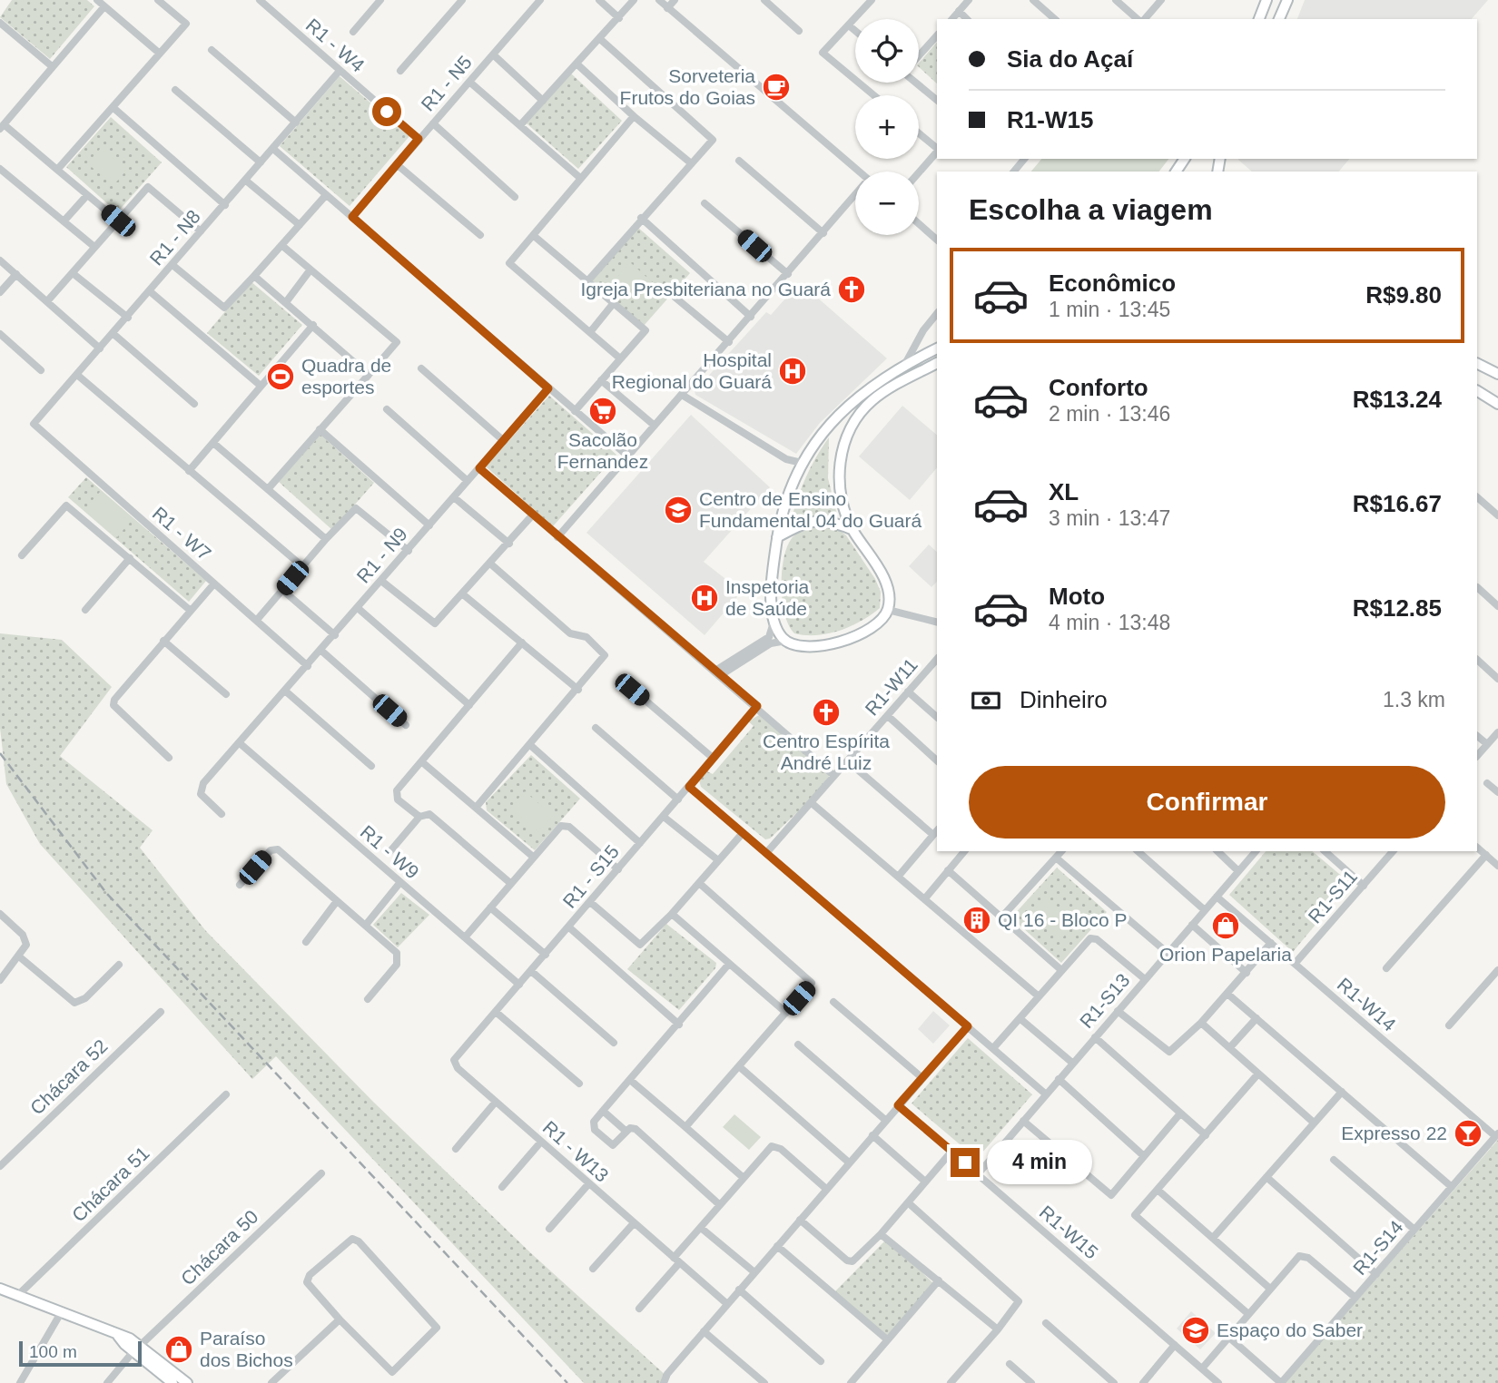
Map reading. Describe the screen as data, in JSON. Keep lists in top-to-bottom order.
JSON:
{
  "streets": {
    "street": [
      "R1 - W4",
      "R1 - N5",
      "R1 - N8",
      "R1 - W7",
      "R1 - N9",
      "R1-W11",
      "R1 - W9",
      "R1 - S15",
      "R1-S11",
      "R1-S13",
      "R1-W14",
      "Chácara 52",
      "R1 - W13",
      "Chácara 51",
      "R1-W15",
      "Chácara 50",
      "R1-S14"
    ]
  },
  "crossings": [
    ["R1 - W4", "R1 - N5"],
    ["R1 - W4", "R1 - N8"],
    ["R1 - N8", "R1 - W7"],
    ["R1 - W7", "R1 - N9"],
    ["R1 - N9", "R1 - W9"],
    ["R1 - W9", "R1 - S15"],
    ["R1 - S15", "R1 - W13"],
    ["R1-S11", "R1-W14"],
    ["R1-S13", "R1-W14"],
    ["R1-S13", "R1-W15"],
    ["R1-W14", "R1-S14"]
  ],
  "places": {
    "cafe": ["Sorveteria Frutos do Goias"],
    "church": ["Igreja Presbiteriana no Guará", "Centro Espírita André Luiz"],
    "hospital": ["Hospital Regional do Guará", "Inspetoria de Saúde"],
    "sports": ["Quadra de esportes"],
    "supermarket": ["Sacolão Fernandez"],
    "school or university": ["Centro de Ensino Fundamental 04 do Guará", "Espaço do Saber"],
    "building": ["QI 16 - Bloco P"],
    "shop": ["Orion Papelaria", "Paraíso dos Bichos"],
    "bar": ["Expresso 22"]
  },
  "scale_bar": "100 m",
  "page": {
    "map_buttons": ["+", "−"],
    "banner": ["Sia do Açaí", "R1-W15"],
    "heading": "Escolha a viagem",
    "list": [
      {
        "name": "Econômico",
        "note": "1 min · 13:45",
        "value": "R$9.80"
      },
      {
        "name": "Conforto",
        "note": "2 min · 13:46",
        "value": "R$13.24"
      },
      {
        "name": "XL",
        "note": "3 min · 13:47",
        "value": "R$16.67"
      },
      {
        "name": "Moto",
        "note": "4 min · 13:48",
        "value": "R$12.85"
      }
    ],
    "pay": ["Dinheiro", "1.3 km"],
    "buttons": "Confirmar",
    "bubble": "4 min",
    "scale": "100 m"
  }
}
